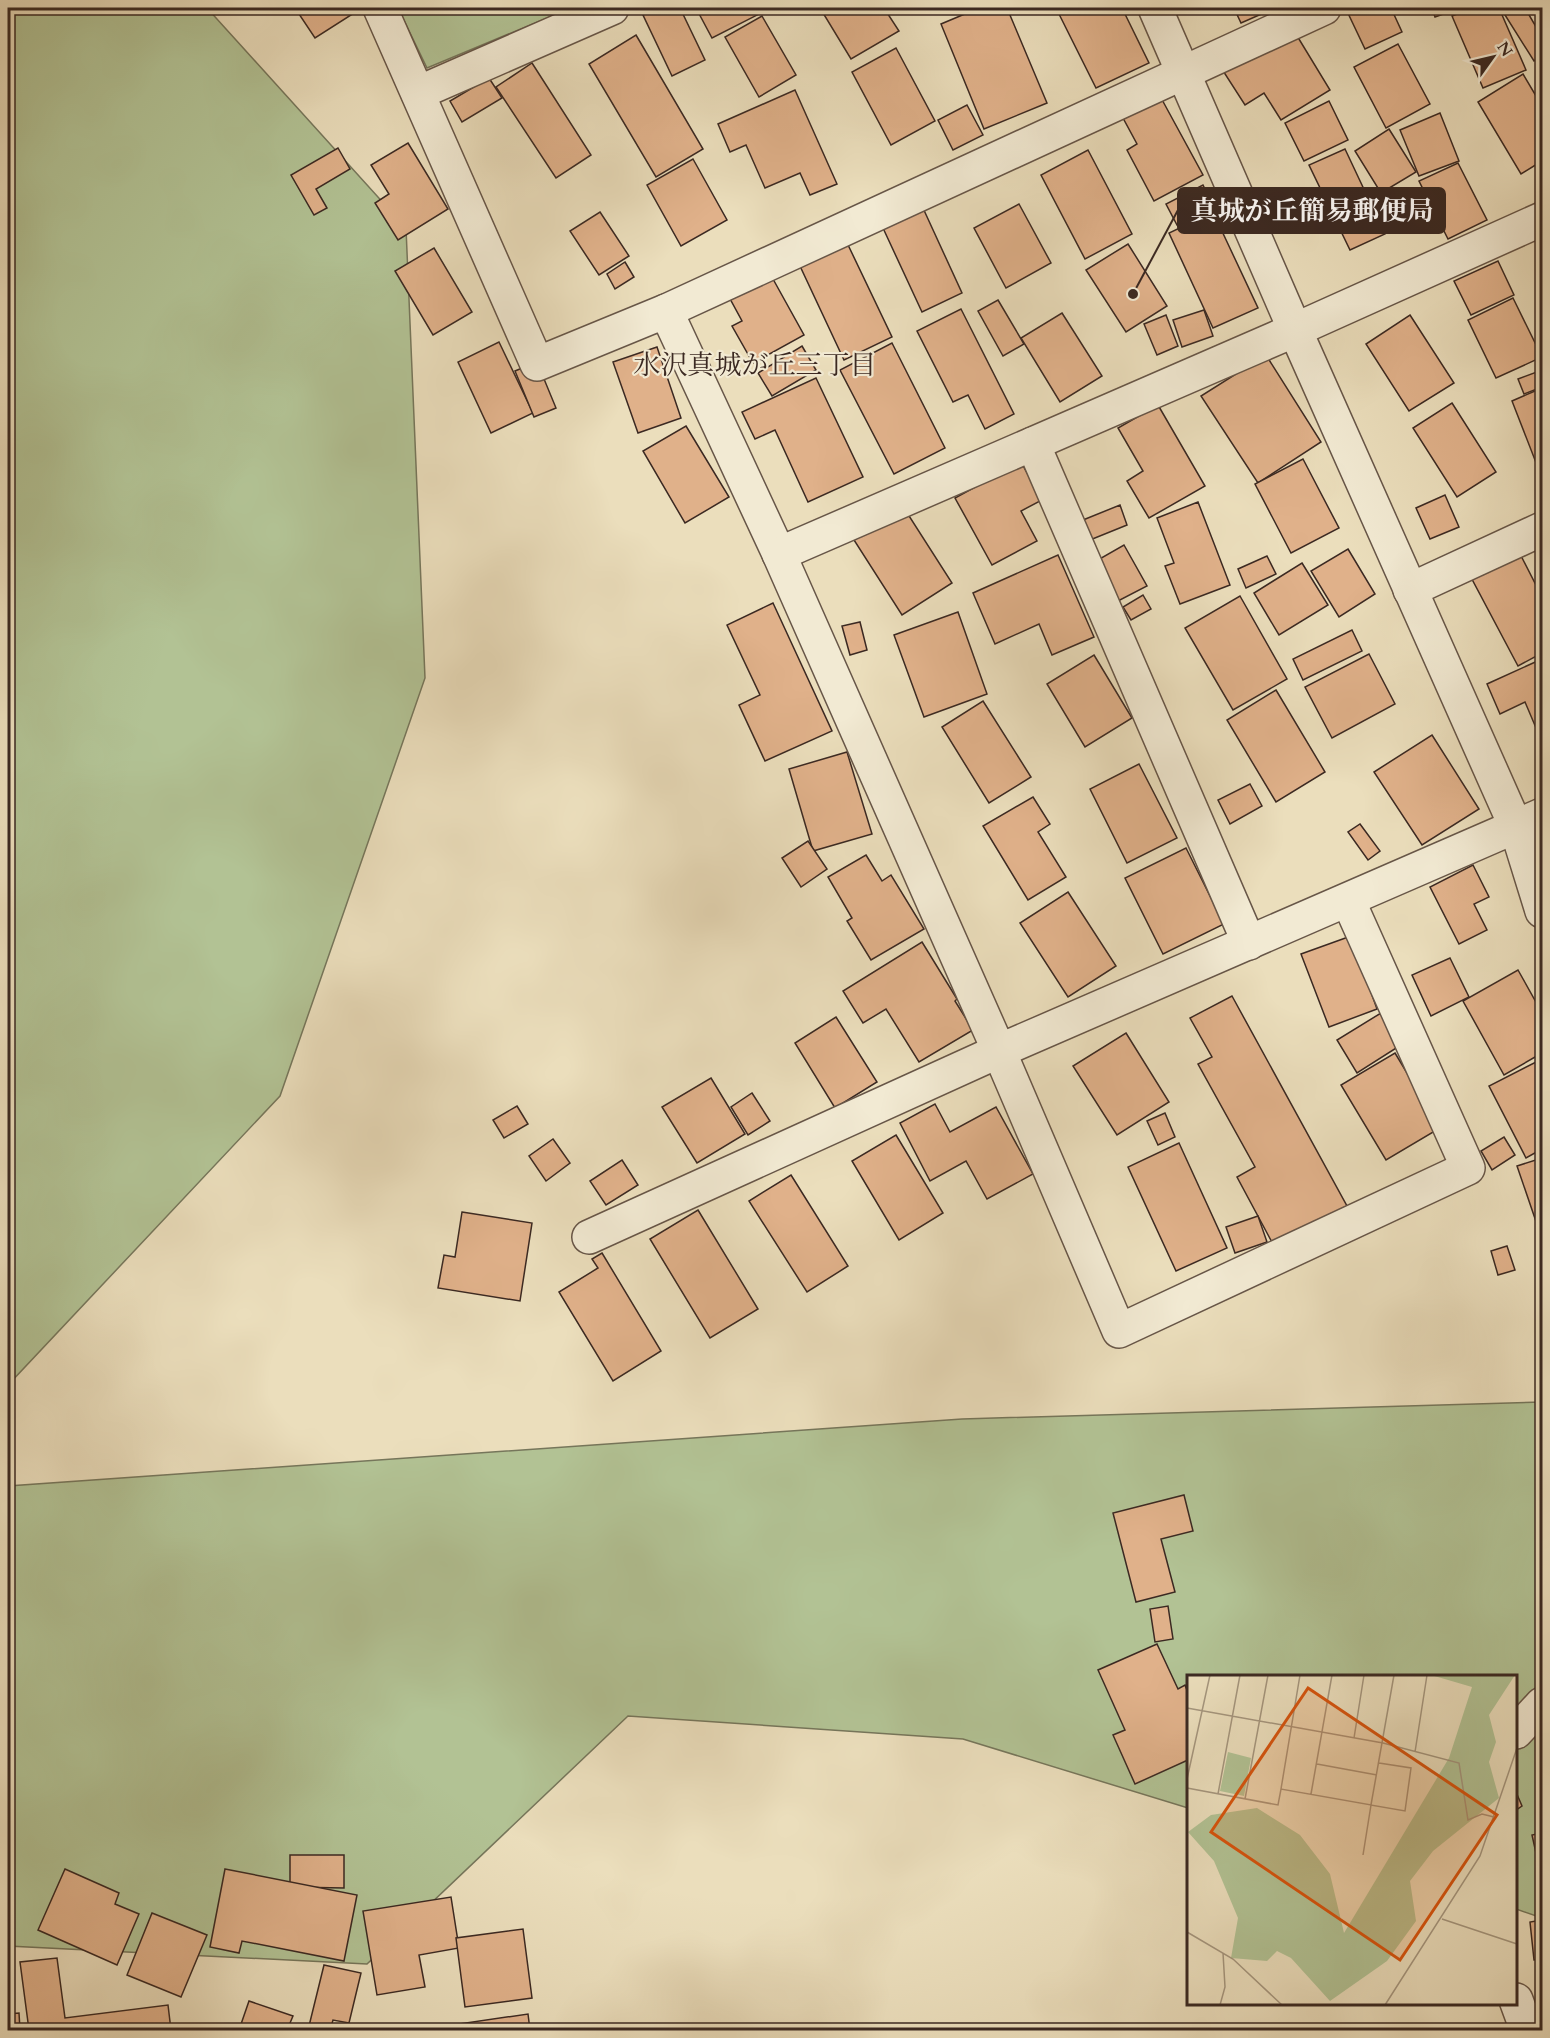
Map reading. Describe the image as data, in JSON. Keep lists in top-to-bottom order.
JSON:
{
  "districts": ["水沢真城が丘三丁目"],
  "places": ["真城が丘簡易郵便局"],
  "north": "top right"
}
